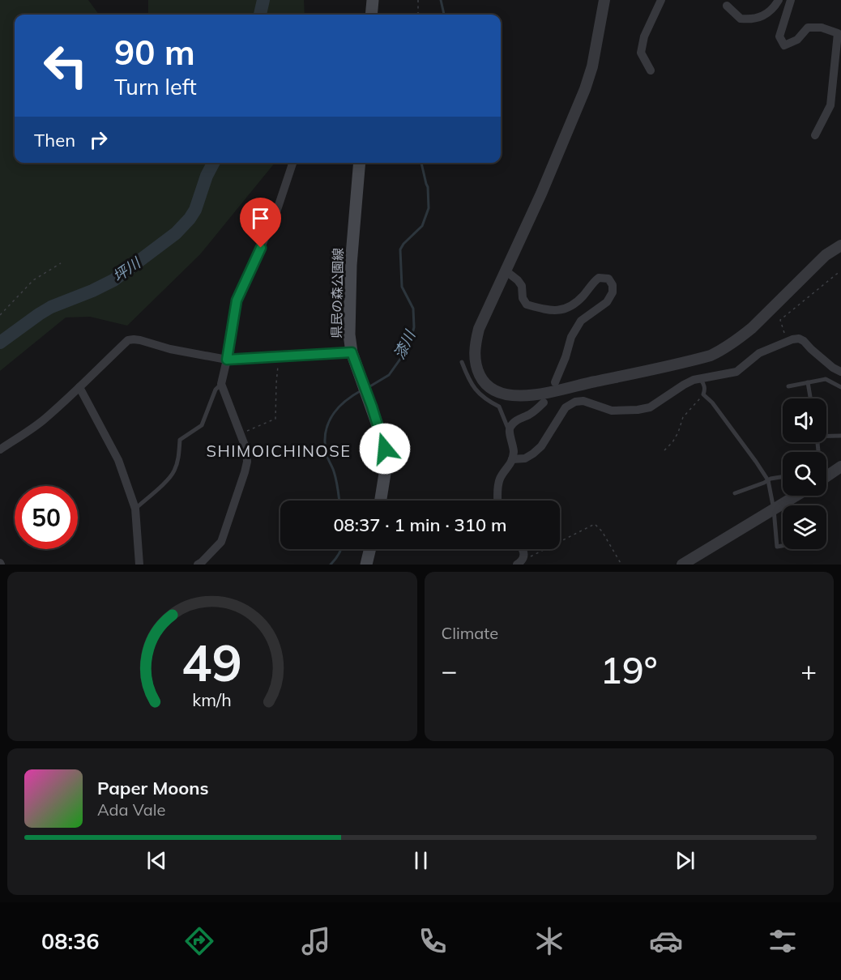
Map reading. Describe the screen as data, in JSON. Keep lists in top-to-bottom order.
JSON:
{
  "streets": {
    "main road": ["県民の森公園線"]
  },
  "districts": ["SHIMOICHINOSE"],
  "water": ["坪川", "漆川"],
  "page": {
    "turn": ["90 m", "Turn left"],
    "then": "Then",
    "limit": "50",
    "trip": "08:37 · 1 min · 310 m",
    "tile": "Climate",
    "heat": ["−", "19°", "+"],
    "song": ["Paper Moons", "Ada Vale"],
    "tabs": "08:36",
    "gauge": ["49", "km/h"]
  }
}
